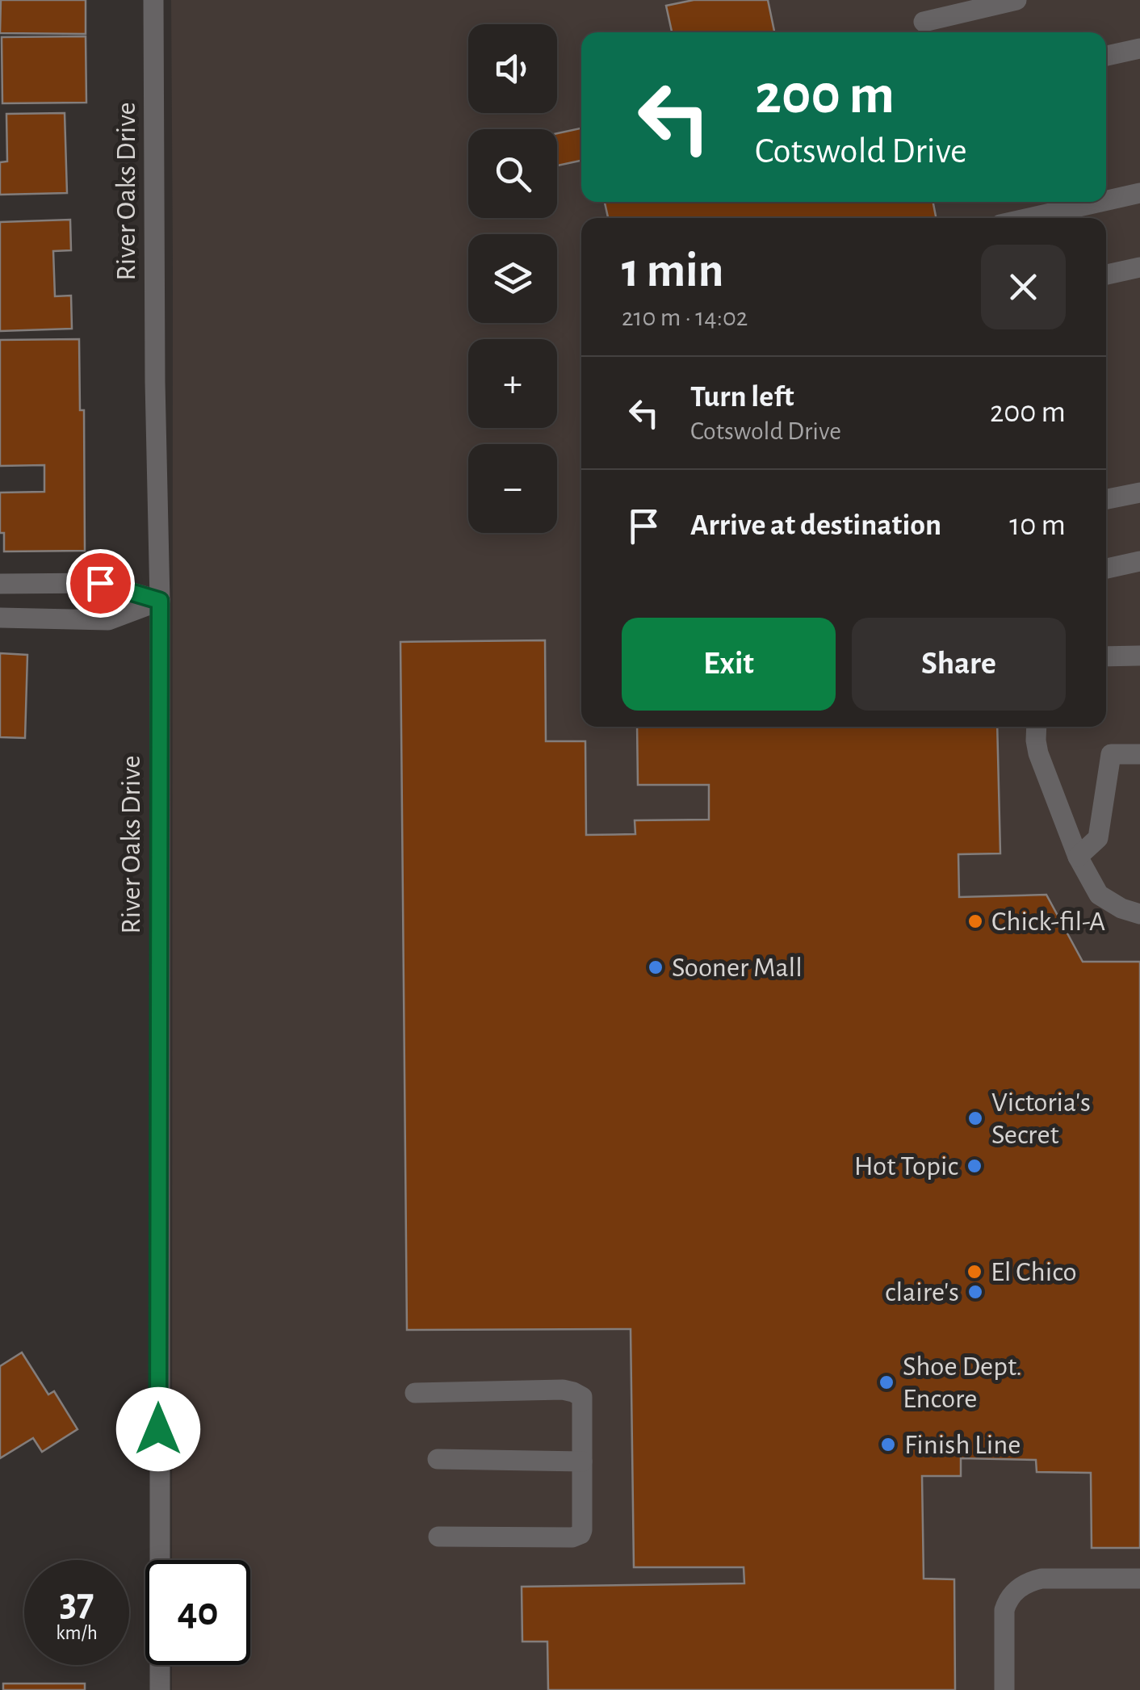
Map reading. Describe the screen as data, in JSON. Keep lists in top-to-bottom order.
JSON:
{
  "streets": {
    "street": ["River Oaks Drive"]
  },
  "places": [
    "Chick-fil-A",
    "Sooner Mall",
    "Victoria's Secret",
    "Hot Topic",
    "El Chico",
    "claire's",
    "Shoe Dept. Encore",
    "Finish Line"
  ],
  "page": {
    "map_buttons": ["+", "−"],
    "turn": ["200 m", "Cotswold Drive"],
    "heading": ["1 min", "210 m · 14:02"],
    "list": [
      {
        "name": "Turn left",
        "note": "Cotswold Drive",
        "value": "200 m"
      },
      {
        "name": "Arrive at destination",
        "value": "10 m"
      }
    ],
    "buttons": ["Exit", "Share"],
    "speed": "37 km/h",
    "limit": "40"
  }
}
